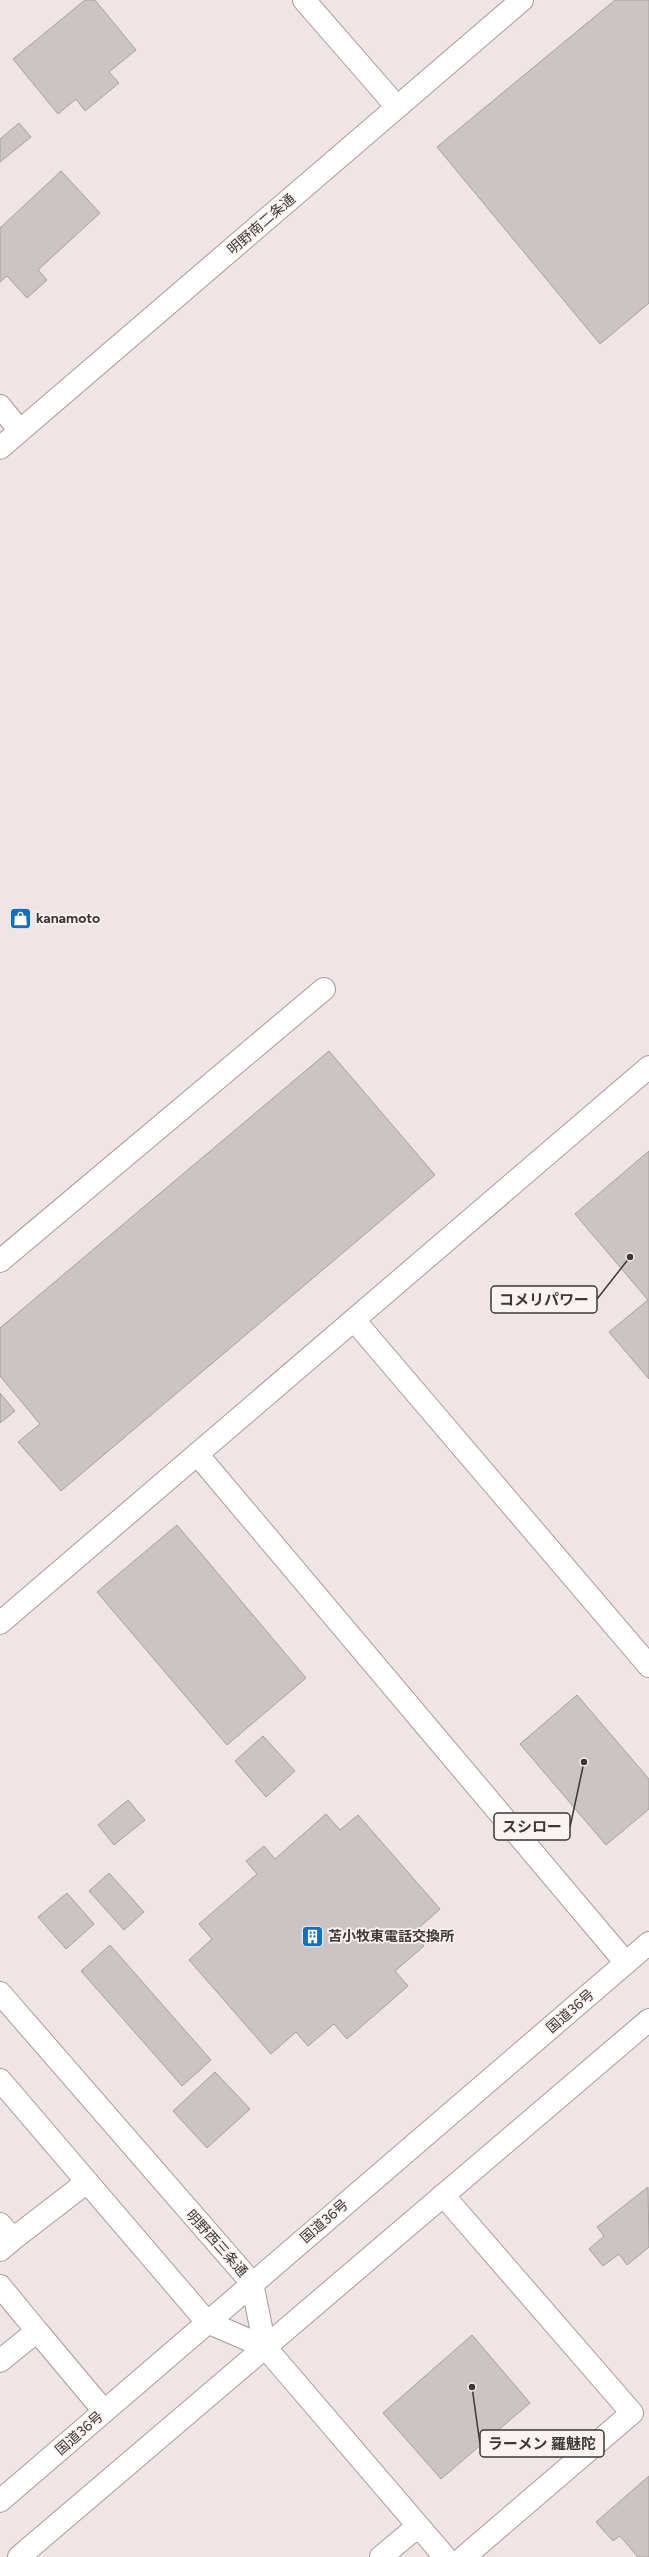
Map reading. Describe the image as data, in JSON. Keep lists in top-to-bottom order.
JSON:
{
  "streets": {
    "main road": ["明野南二条通", "国道36号", "明野西三条通"]
  },
  "crossings": [
    ["国道36号", "明野西三条通"]
  ],
  "places": {
    "shop": ["kanamoto"],
    "other": ["コメリパワー", "スシロー", "ラーメン 羅魅陀"],
    "building": ["苫小牧東電話交換所"]
  }
}
